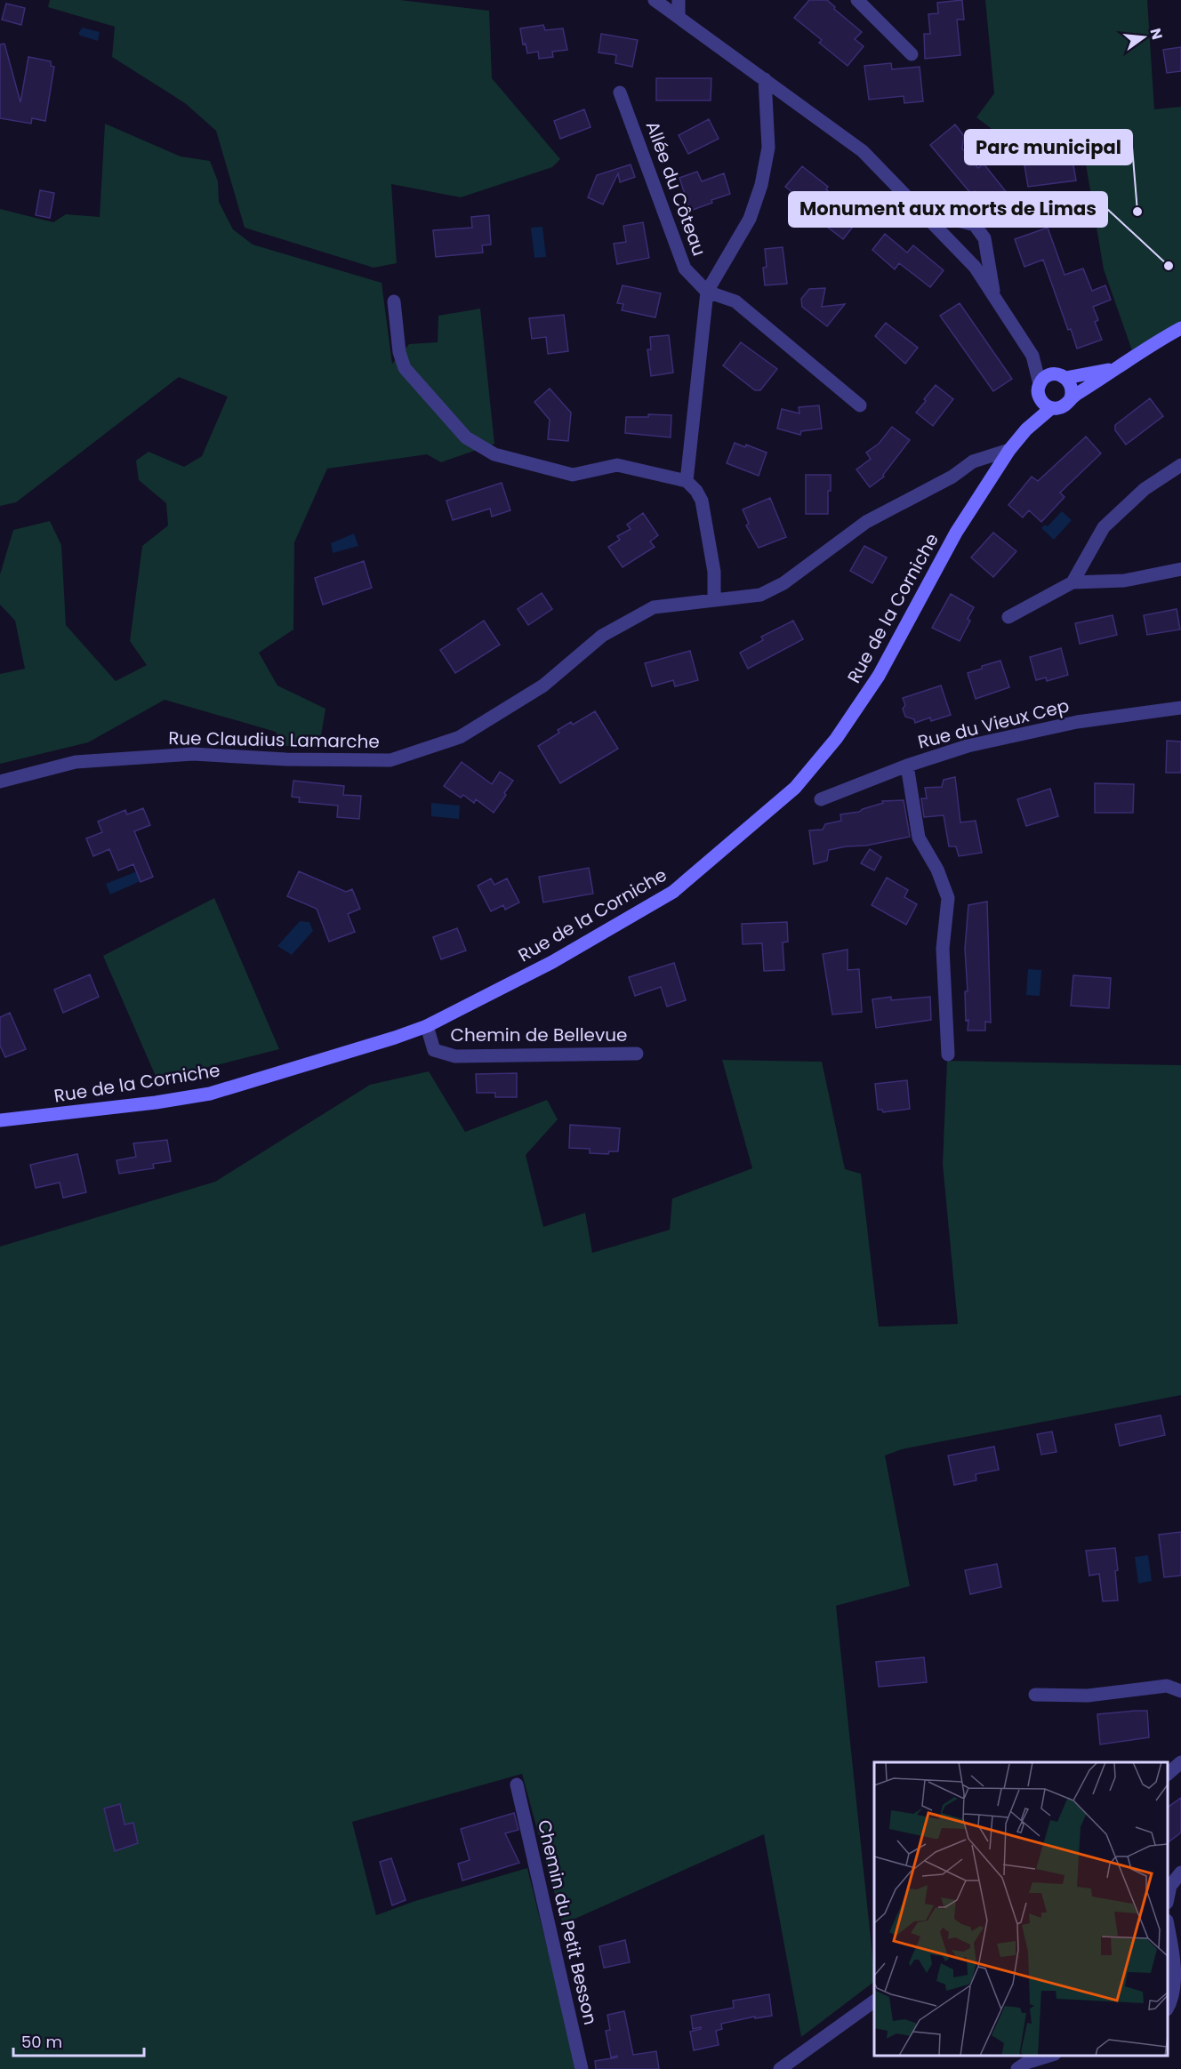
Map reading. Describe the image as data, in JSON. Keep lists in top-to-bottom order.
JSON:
{
  "streets": {
    "main road": ["Rue de la Corniche"],
    "street": [
      "Allée du Côteau",
      "Rue du Vieux Cep",
      "Rue Claudius Lamarche",
      "Chemin de Bellevue",
      "Chemin du Petit Besson"
    ]
  },
  "crossings": [
    ["Rue de la Corniche", "Rue Claudius Lamarche"],
    ["Rue de la Corniche", "Chemin de Bellevue"]
  ],
  "places": ["Parc municipal", "Monument aux morts de Limas"],
  "scale_bar": "50 m",
  "north": "right"
}
